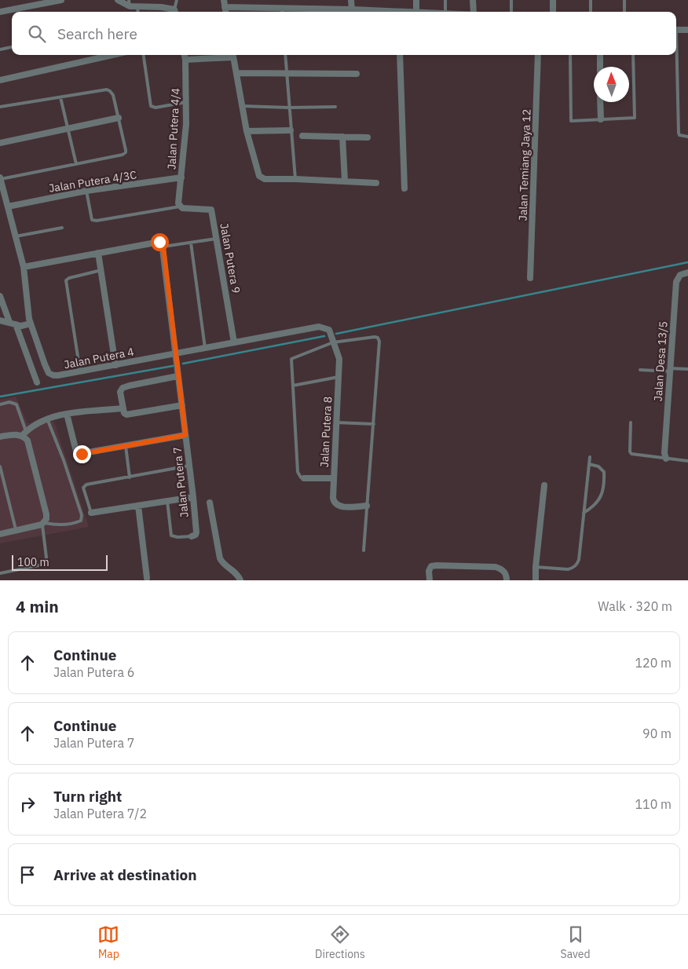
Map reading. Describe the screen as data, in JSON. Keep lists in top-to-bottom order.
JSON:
{
  "streets": {
    "street": [
      "Jalan Putera 4/4",
      "Jalan Temiang Jaya 12",
      "Jalan Putera 4/3C",
      "Jalan Putera 9",
      "Jalan Putera 4",
      "Jalan Desa 13/5",
      "Jalan Putera 8",
      "Jalan Putera 7"
    ]
  },
  "crossings": [
    ["Jalan Putera 4/4", "Jalan Putera 4/3C"],
    ["Jalan Putera 4/4", "Jalan Putera 9"],
    ["Jalan Putera 4/3C", "Jalan Putera 4"],
    ["Jalan Putera 9", "Jalan Putera 4"],
    ["Jalan Putera 4", "Jalan Putera 8"],
    ["Jalan Putera 4", "Jalan Putera 7"]
  ],
  "scale_bar": "100 m",
  "north": "top",
  "page": {
    "search": "Search here",
    "scale": "100 m",
    "heading": ["4 min", "Walk · 320 m"],
    "list": [
      ["Continue", "Jalan Putera 6", "120 m"],
      ["Continue", "Jalan Putera 7", "90 m"],
      ["Turn right", "Jalan Putera 7/2", "110 m"],
      "Arrive at destination"
    ],
    "nav": ["Map", "Directions", "Saved"]
  }
}
